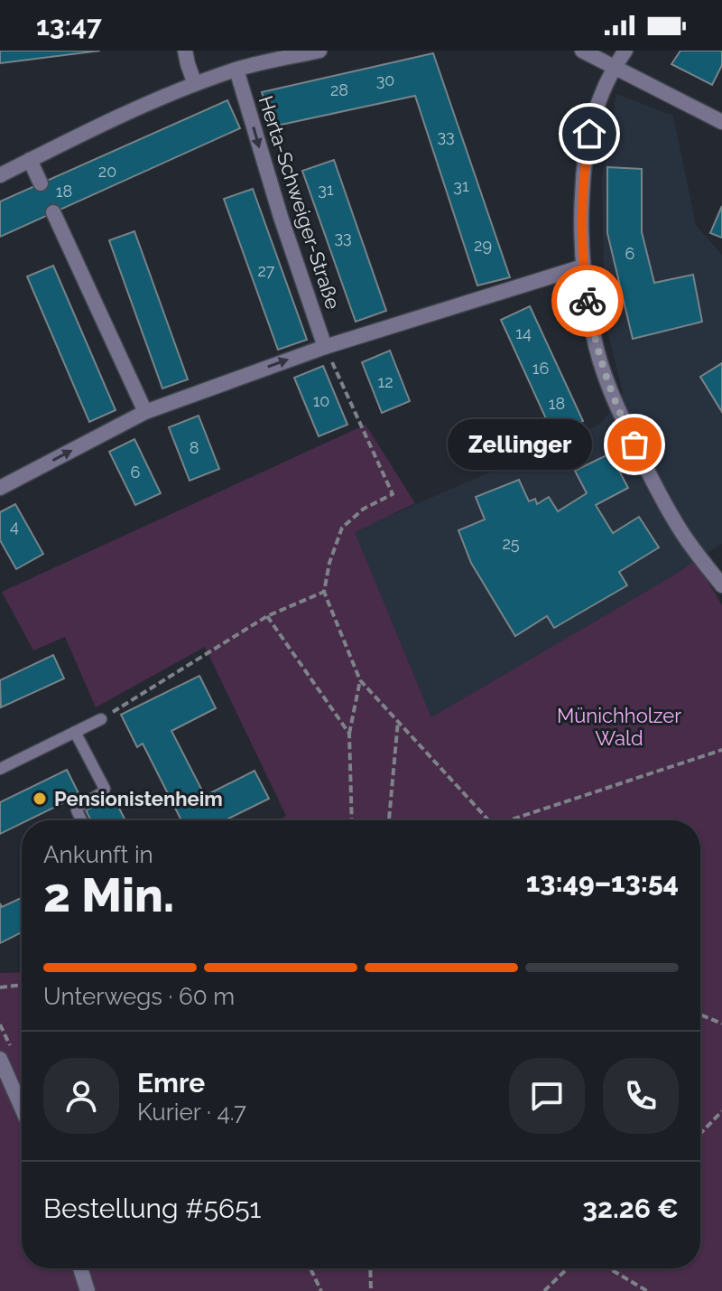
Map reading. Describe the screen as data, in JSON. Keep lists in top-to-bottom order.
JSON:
{
  "streets": {
    "street": ["Herta-Schweiger-Straße"]
  },
  "one_way": ["Herta-Schweiger-Straße"],
  "parks": ["Münichholzer Wald"],
  "places": ["Zellinger", "Pensionistenheim"],
  "house_numbers": [
    "30",
    "28",
    "33",
    "20",
    "31",
    "31",
    "18",
    "33",
    "29",
    "6",
    "27",
    "14",
    "16",
    "12",
    "10",
    "18",
    "8",
    "6",
    "4",
    "25"
  ],
  "page": {
    "status": "13:47",
    "bubble": "Zellinger",
    "heading": ["2 Min.", "Ankunft in", "13:49–13:54"],
    "panel": [
      "Emre",
      "Kurier · 4.7",
      "Bestellung #5651",
      "32.26 €"
    ],
    "bar": "Unterwegs · 60 m"
  }
}
